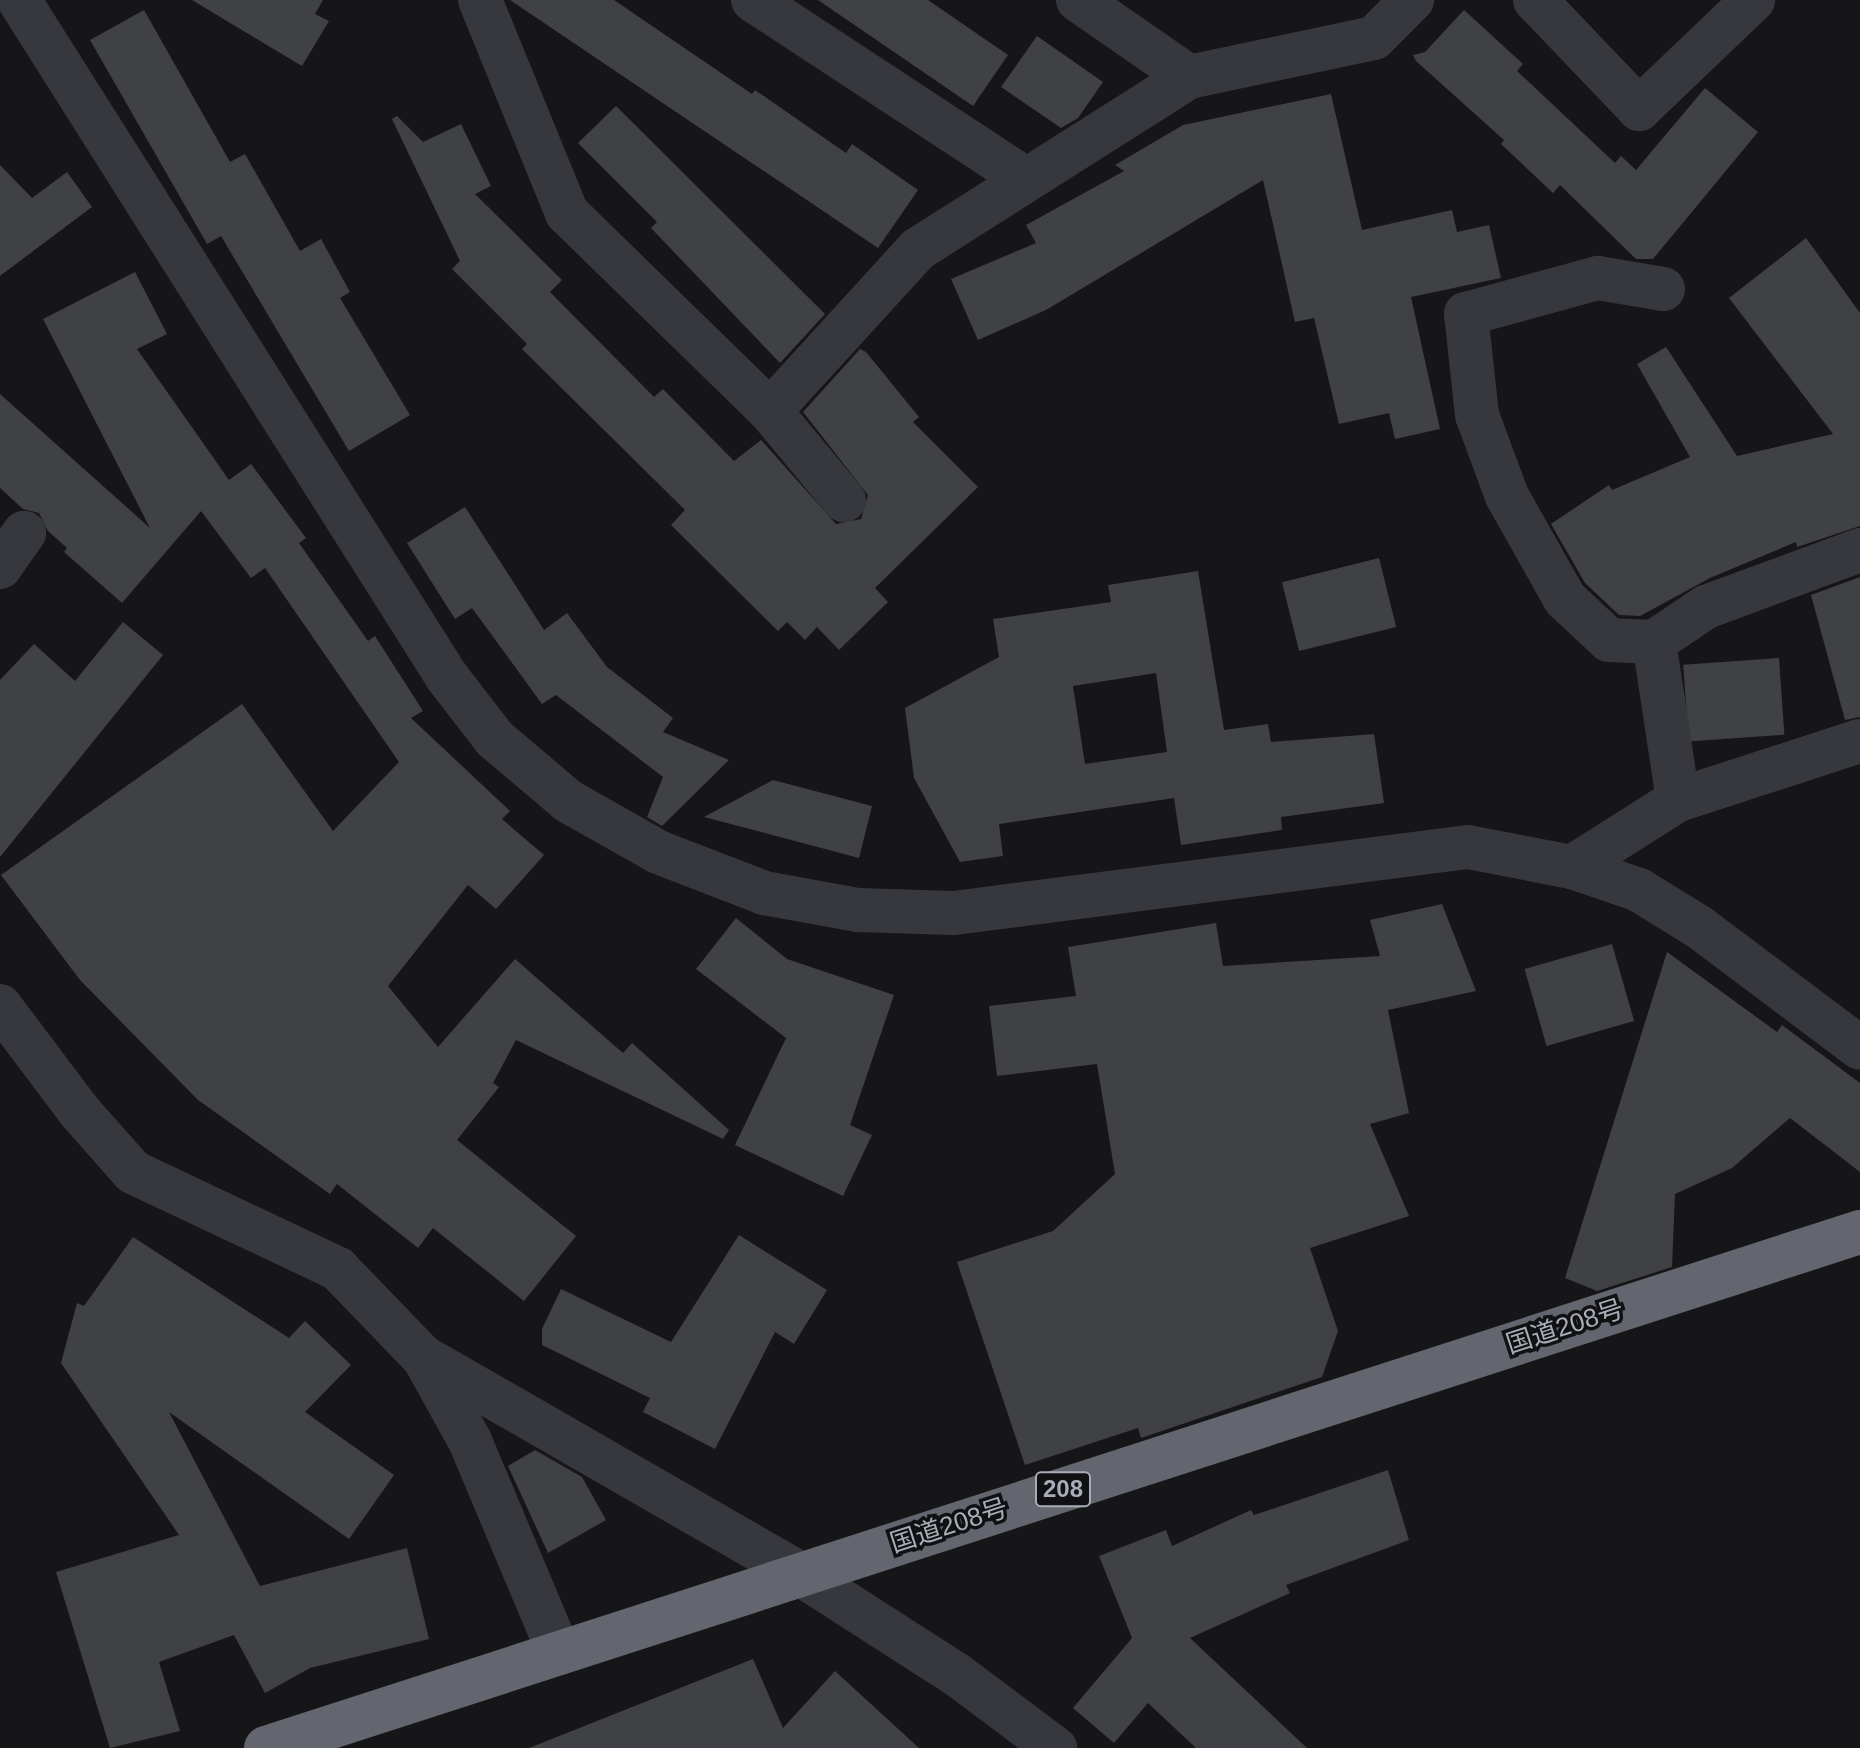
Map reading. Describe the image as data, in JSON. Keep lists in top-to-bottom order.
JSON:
{
  "streets": {
    "highway": ["国道208号", "208"]
  }
}
